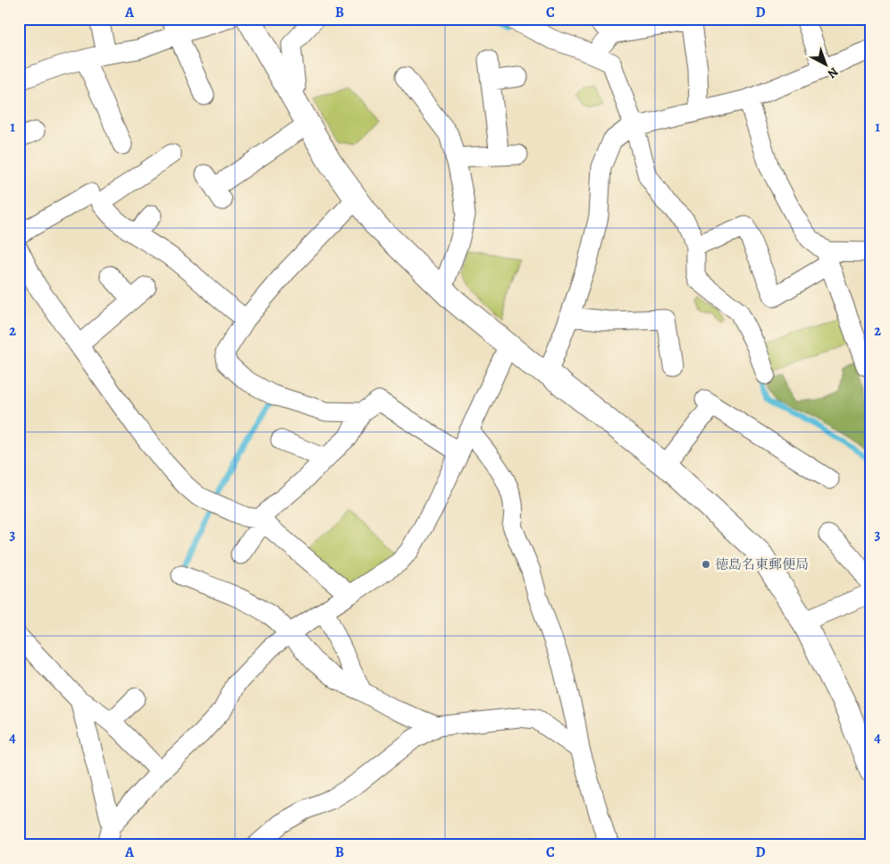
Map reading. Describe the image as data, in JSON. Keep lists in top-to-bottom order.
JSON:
{
  "places": ["徳島名東郵便局"],
  "north": "bottom right",
  "grid": {
    "columns": [
      "A",
      "B",
      "C",
      "D"
    ],
    "rows": [
      "1",
      "2",
      "3",
      "4"
    ]
  }
}
